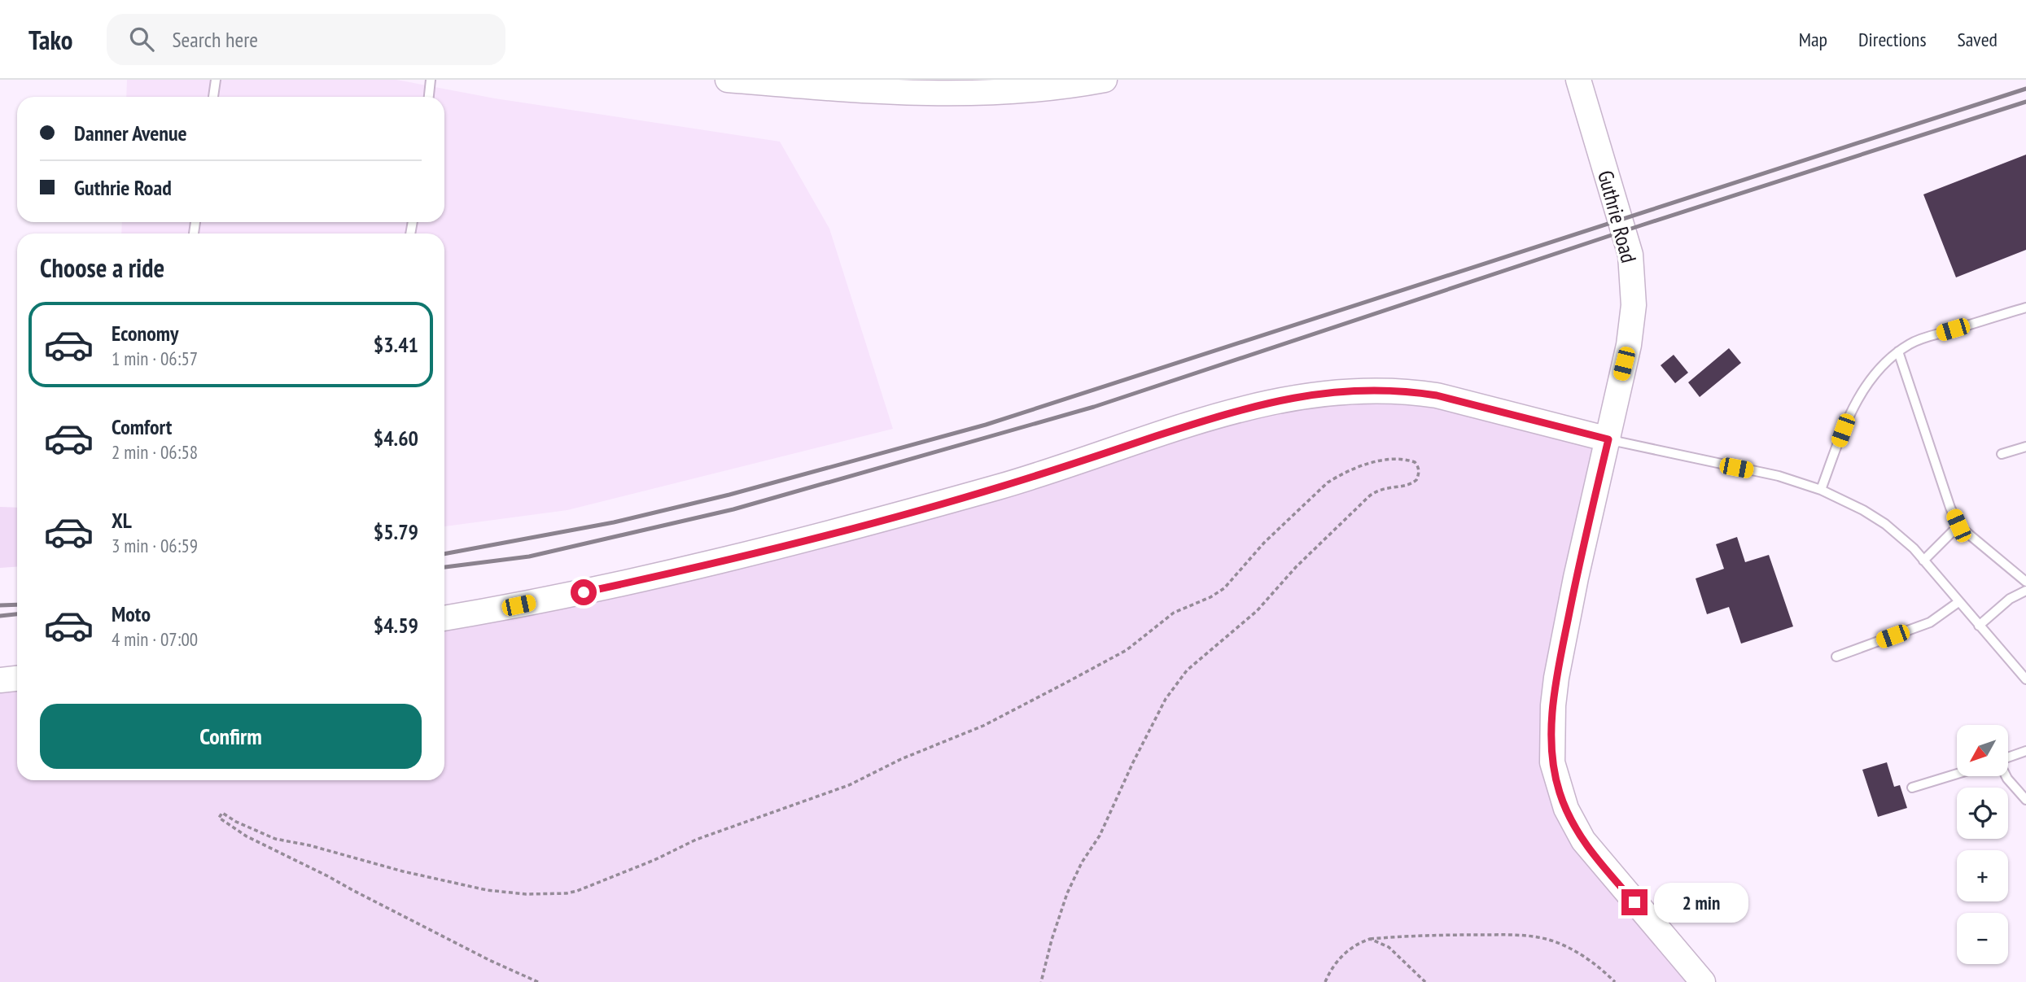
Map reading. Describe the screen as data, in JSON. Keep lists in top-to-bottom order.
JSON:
{
  "streets": {
    "street": ["Guthrie Road"]
  },
  "north": "bottom left",
  "page": {
    "header": "Tako",
    "search": "Search here",
    "nav": ["Map", "Directions", "Saved"],
    "banner": ["Danner Avenue", "Guthrie Road"],
    "heading": "Choose a ride",
    "list": [
      {
        "name": "Economy",
        "note": "1 min · 06:57",
        "value": "$3.41"
      },
      {
        "name": "Comfort",
        "note": "2 min · 06:58",
        "value": "$4.60"
      },
      {
        "name": "XL",
        "note": "3 min · 06:59",
        "value": "$5.79"
      },
      {
        "name": "Moto",
        "note": "4 min · 07:00",
        "value": "$4.59"
      }
    ],
    "buttons": "Confirm",
    "map_buttons": ["+", "−"],
    "bubble": "2 min"
  }
}
